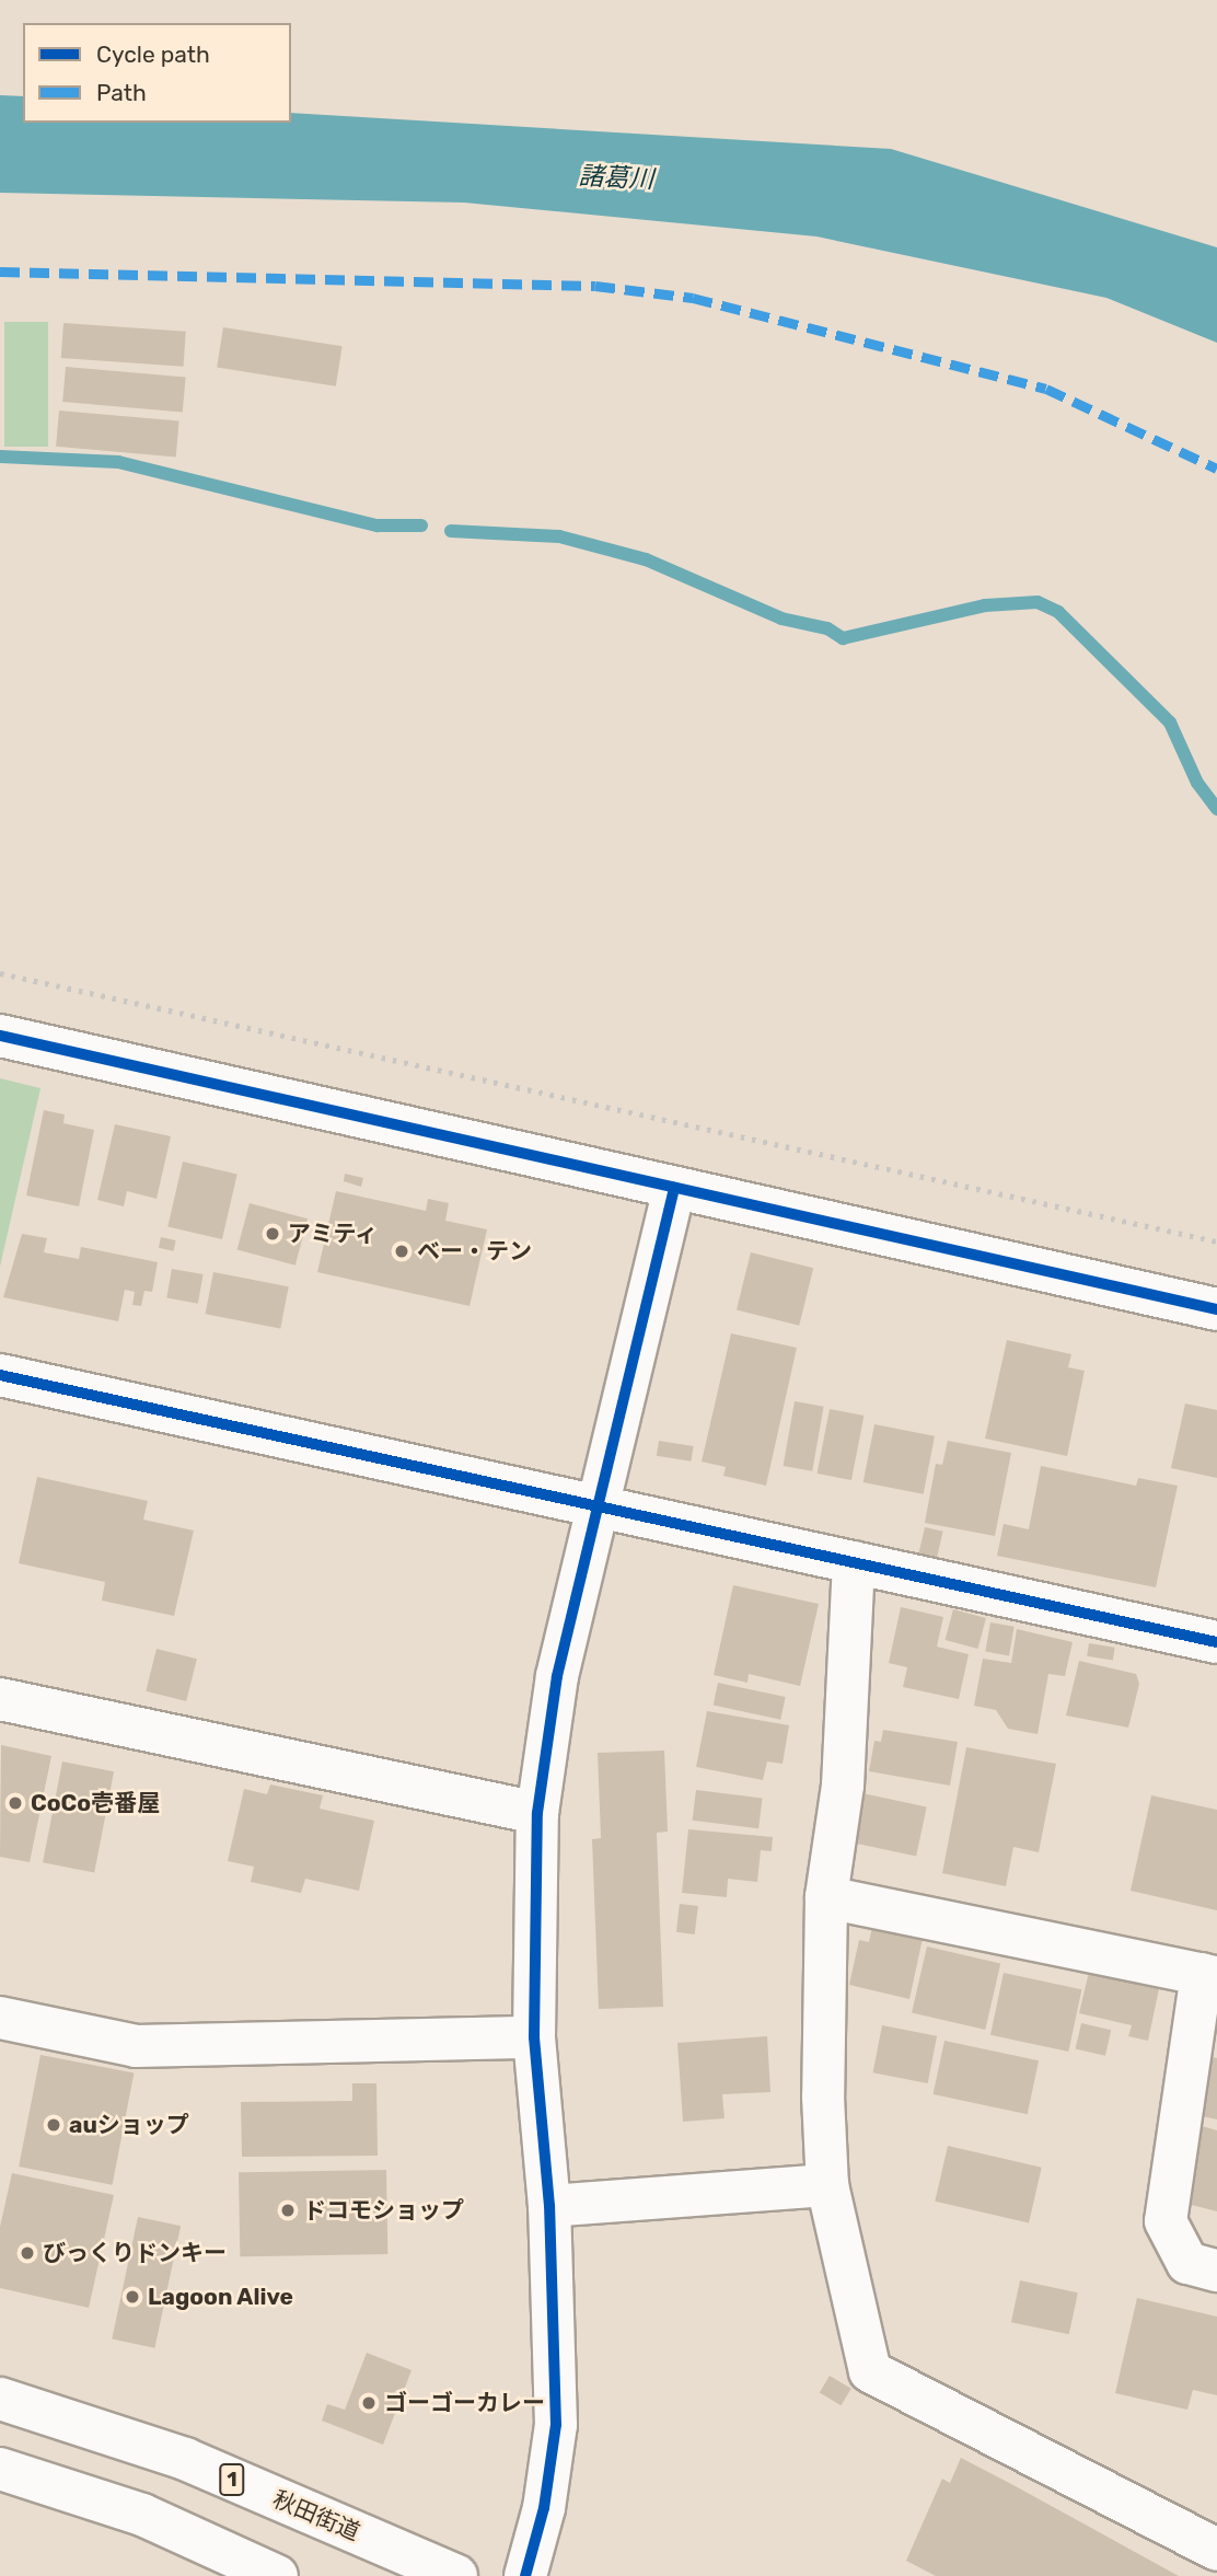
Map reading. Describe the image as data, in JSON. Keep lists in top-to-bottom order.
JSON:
{
  "streets": {
    "street": ["1", "秋田街道"]
  },
  "water": ["諸葛川"],
  "places": [
    "アミティ",
    "ベー・テン",
    "CoCo壱番屋",
    "auショップ",
    "ドコモショップ",
    "びっくりドンキー",
    "Lagoon Alive",
    "ゴーゴーカレー"
  ],
  "legend": ["Cycle path", "Path"]
}
